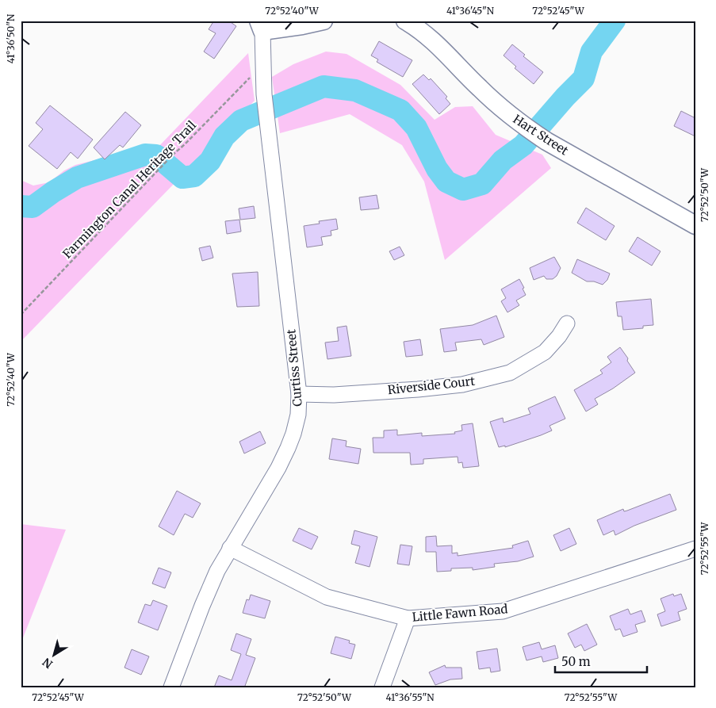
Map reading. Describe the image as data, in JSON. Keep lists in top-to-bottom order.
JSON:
{
  "streets": {
    "street": [
      "Hart Street",
      "Curtiss Street",
      "Riverside Court",
      "Little Fawn Road"
    ],
    "path": ["Farmington Canal Heritage Trail"]
  },
  "crossings": [
    ["Curtiss Street", "Riverside Court"],
    ["Curtiss Street", "Little Fawn Road"]
  ],
  "scale_bar": "50 m",
  "north": "bottom left",
  "coordinates": [
    "72°52'40\"W",
    "41°36'45\"N",
    "72°52'45\"W",
    "41°36'50\"N",
    "72°52'50\"W",
    "72°52'55\"W",
    "41°36'55\"N"
  ]
}
